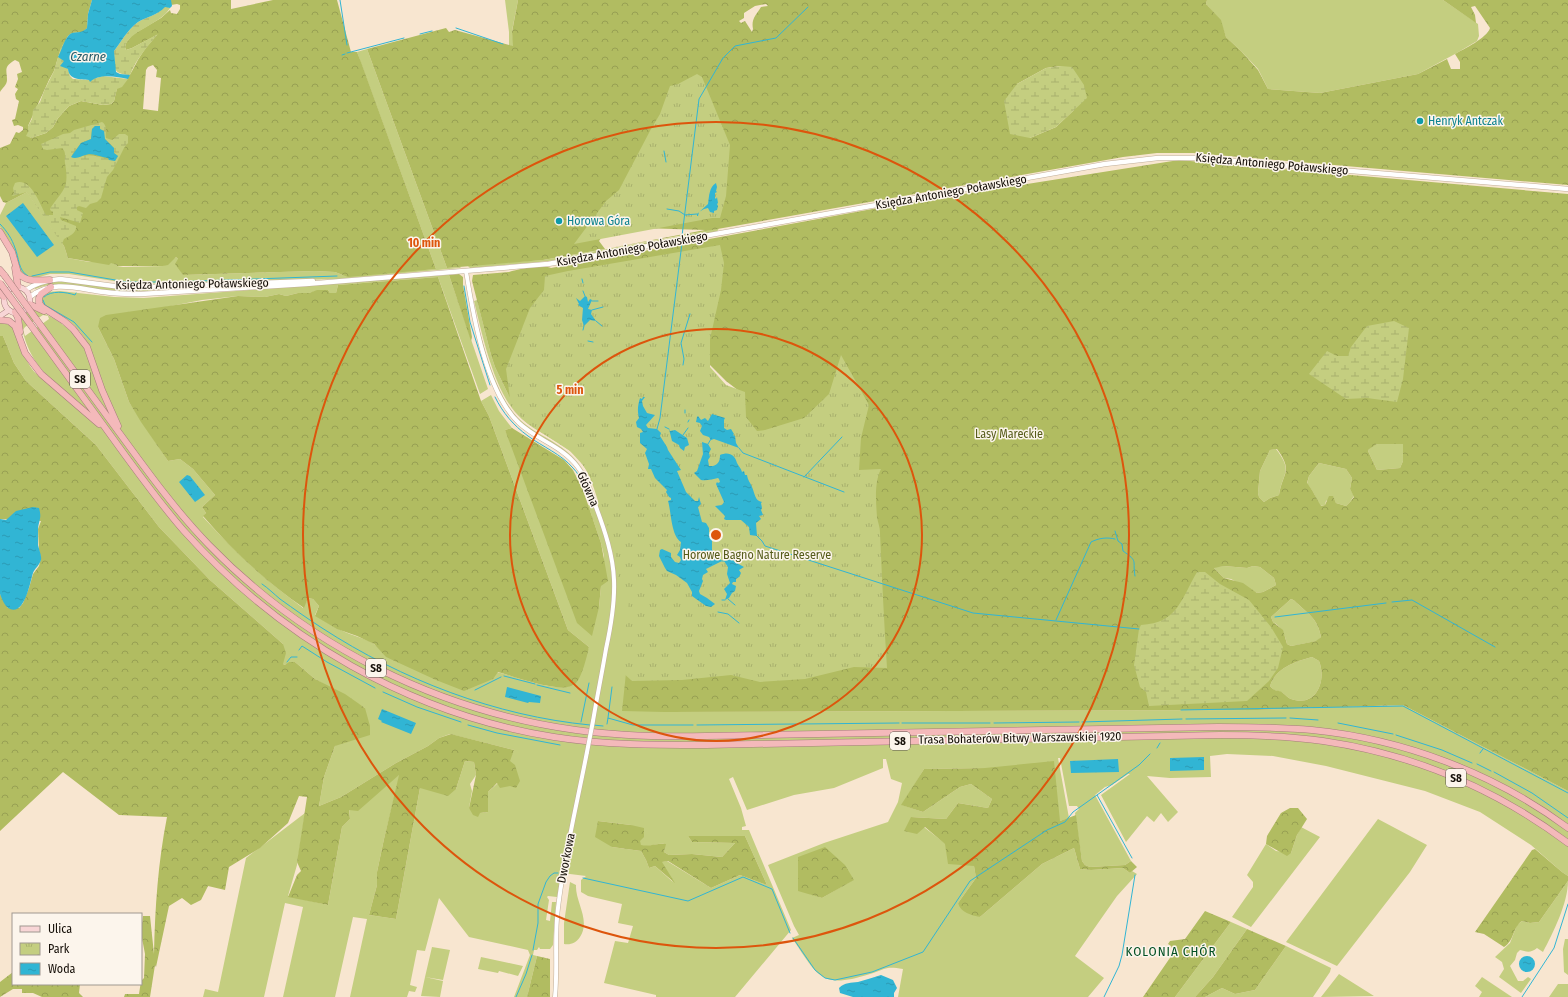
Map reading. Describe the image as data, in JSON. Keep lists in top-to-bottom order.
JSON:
{
  "streets": {
    "highway": ["S8", "Trasa Bohaterów Bitwy Warszawskiej 1920"],
    "main road": ["Księdza Antoniego Poławskiego"],
    "street": ["Główna", "Dworkowa"]
  },
  "crossings": [
    ["Księdza Antoniego Poławskiego", "Główna"],
    ["S8", "Trasa Bohaterów Bitwy Warszawskiej 1920"],
    ["Główna", "Dworkowa"]
  ],
  "districts": ["KOLONIA CHÓR"],
  "water": ["Czarne"],
  "parks": ["Lasy Mareckie", "Horowe Bagno Nature Reserve"],
  "places": ["Henryk Antczak", "Horowa Góra"],
  "legend": ["Ulica", "Park", "Woda"],
  "rings": ["10 min", "5 min"]
}
